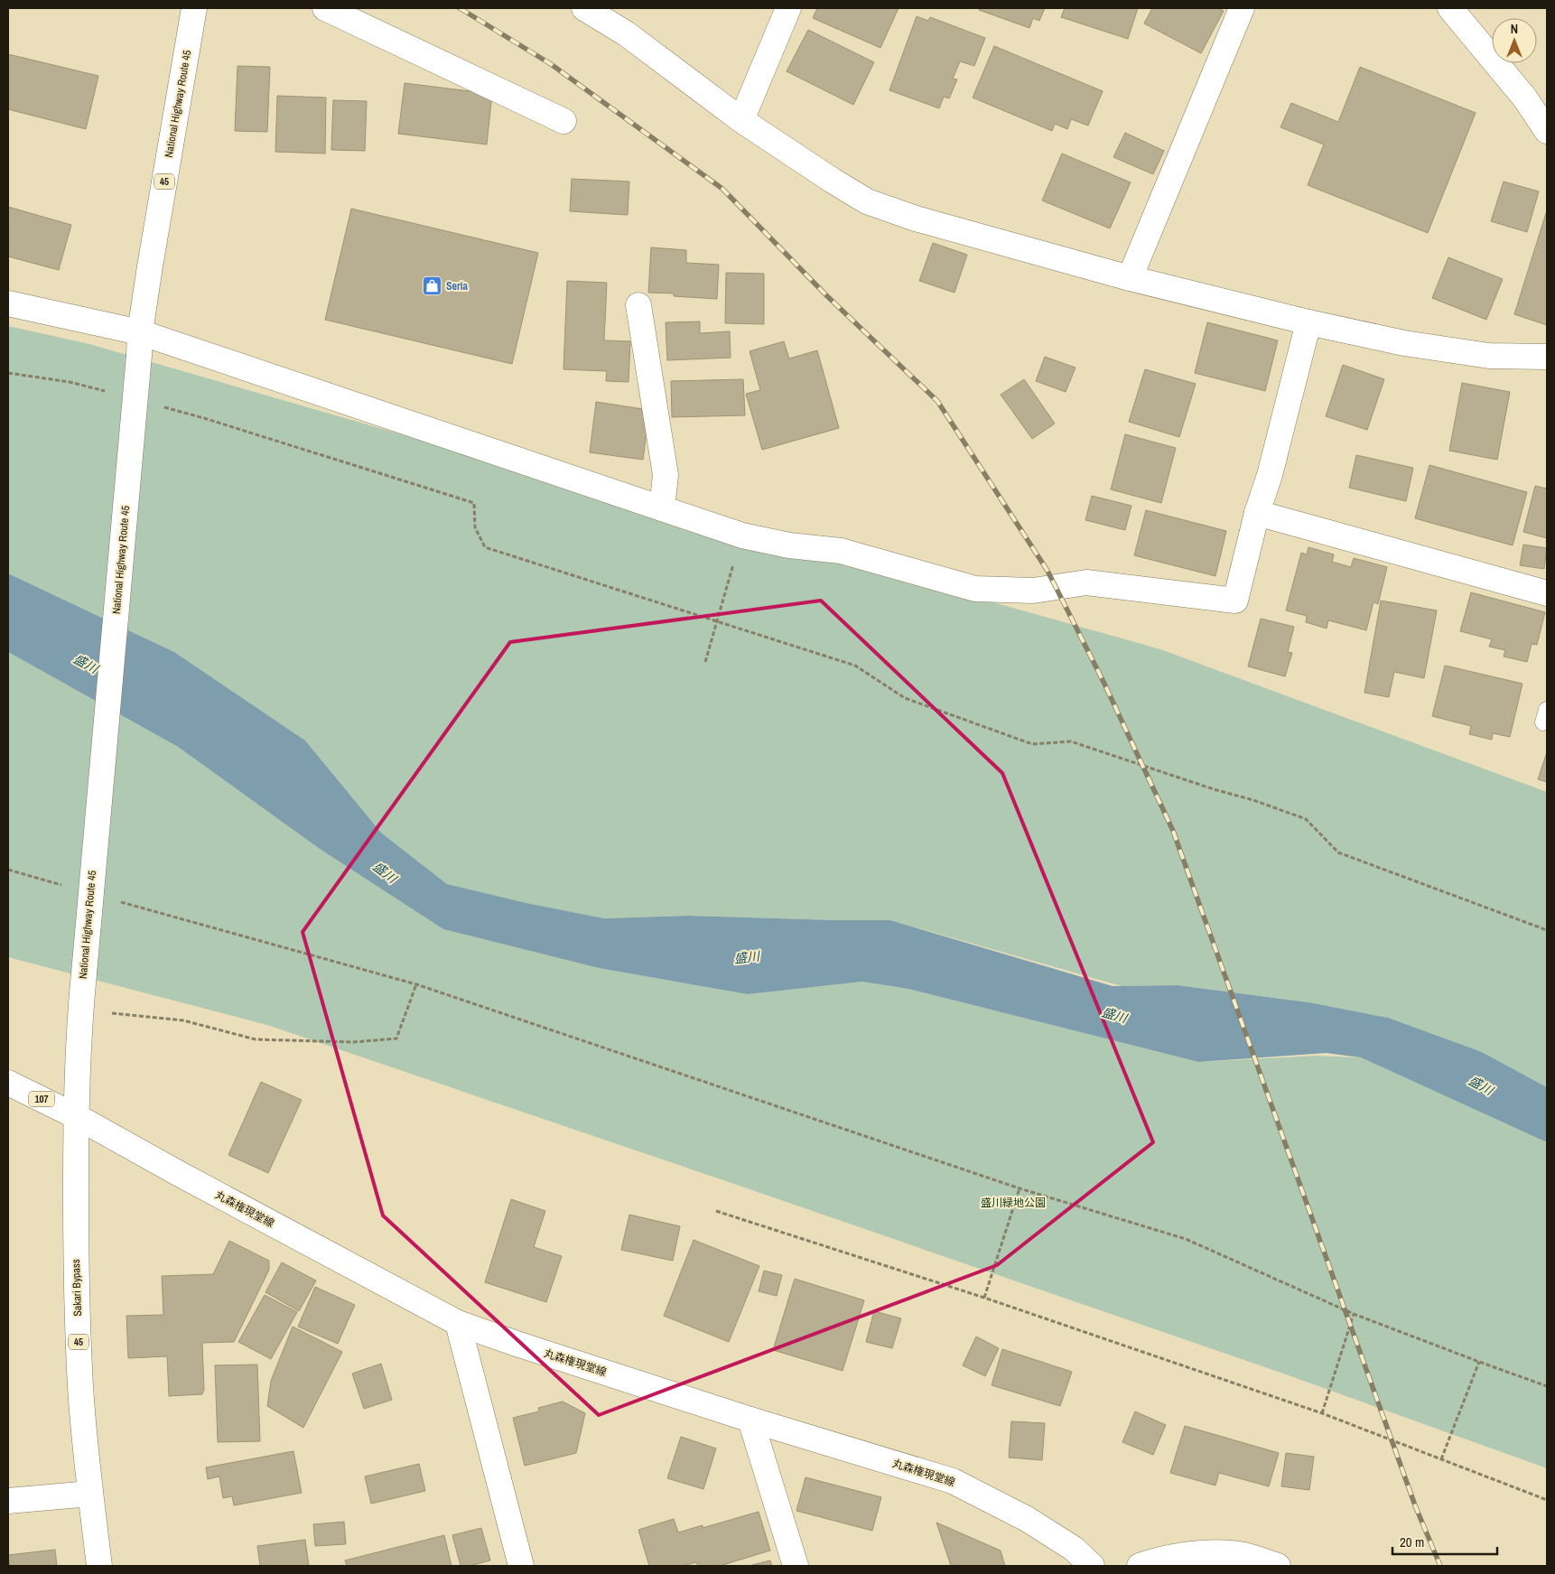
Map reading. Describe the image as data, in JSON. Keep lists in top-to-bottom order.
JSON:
{
  "streets": {
    "main road": [
      "National Highway Route 45",
      "45",
      "107",
      "丸森権現堂線",
      "Sakari Bypass"
    ]
  },
  "crossings": [
    ["National Highway Route 45", "107"],
    ["National Highway Route 45", "丸森権現堂線"],
    ["National Highway Route 45", "Sakari Bypass"],
    ["107", "丸森権現堂線"],
    ["107", "Sakari Bypass"],
    ["丸森権現堂線", "Sakari Bypass"]
  ],
  "water": ["盛川"],
  "parks": ["盛川緑地公園"],
  "places": {
    "shop": ["Seria"]
  },
  "scale_bar": "20 m",
  "north": "top"
}
